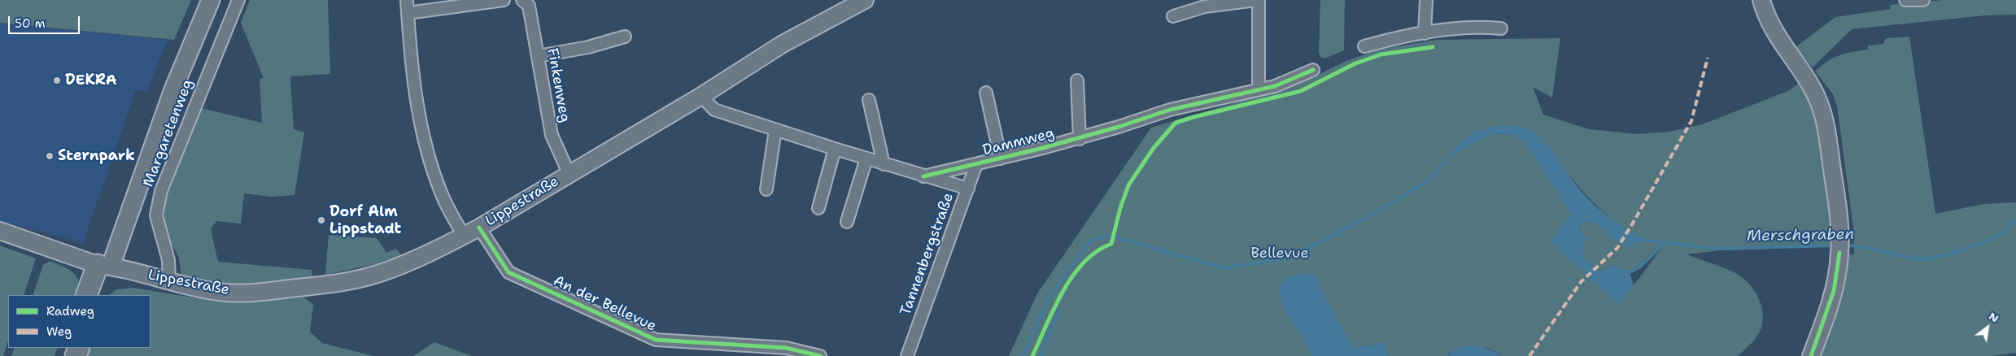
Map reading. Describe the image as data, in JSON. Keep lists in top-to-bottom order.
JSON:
{
  "streets": {
    "main road": ["Lippestraße"],
    "street": [
      "Finkenweg",
      "Margaretenweg",
      "Dammweg",
      "Tannenbergstraße",
      "An der Bellevue"
    ]
  },
  "crossings": [
    ["Finkenweg", "Lippestraße"],
    ["Margaretenweg", "Lippestraße"],
    ["Dammweg", "Tannenbergstraße"],
    ["Lippestraße", "An der Bellevue"]
  ],
  "water": ["Merschgraben"],
  "parks": ["Bellevue"],
  "places": ["DEKRA", "Sternpark", "Dorf Alm Lippstadt"],
  "legend": ["Radweg", "Weg"],
  "scale_bar": "50 m",
  "north": "top right"
}
